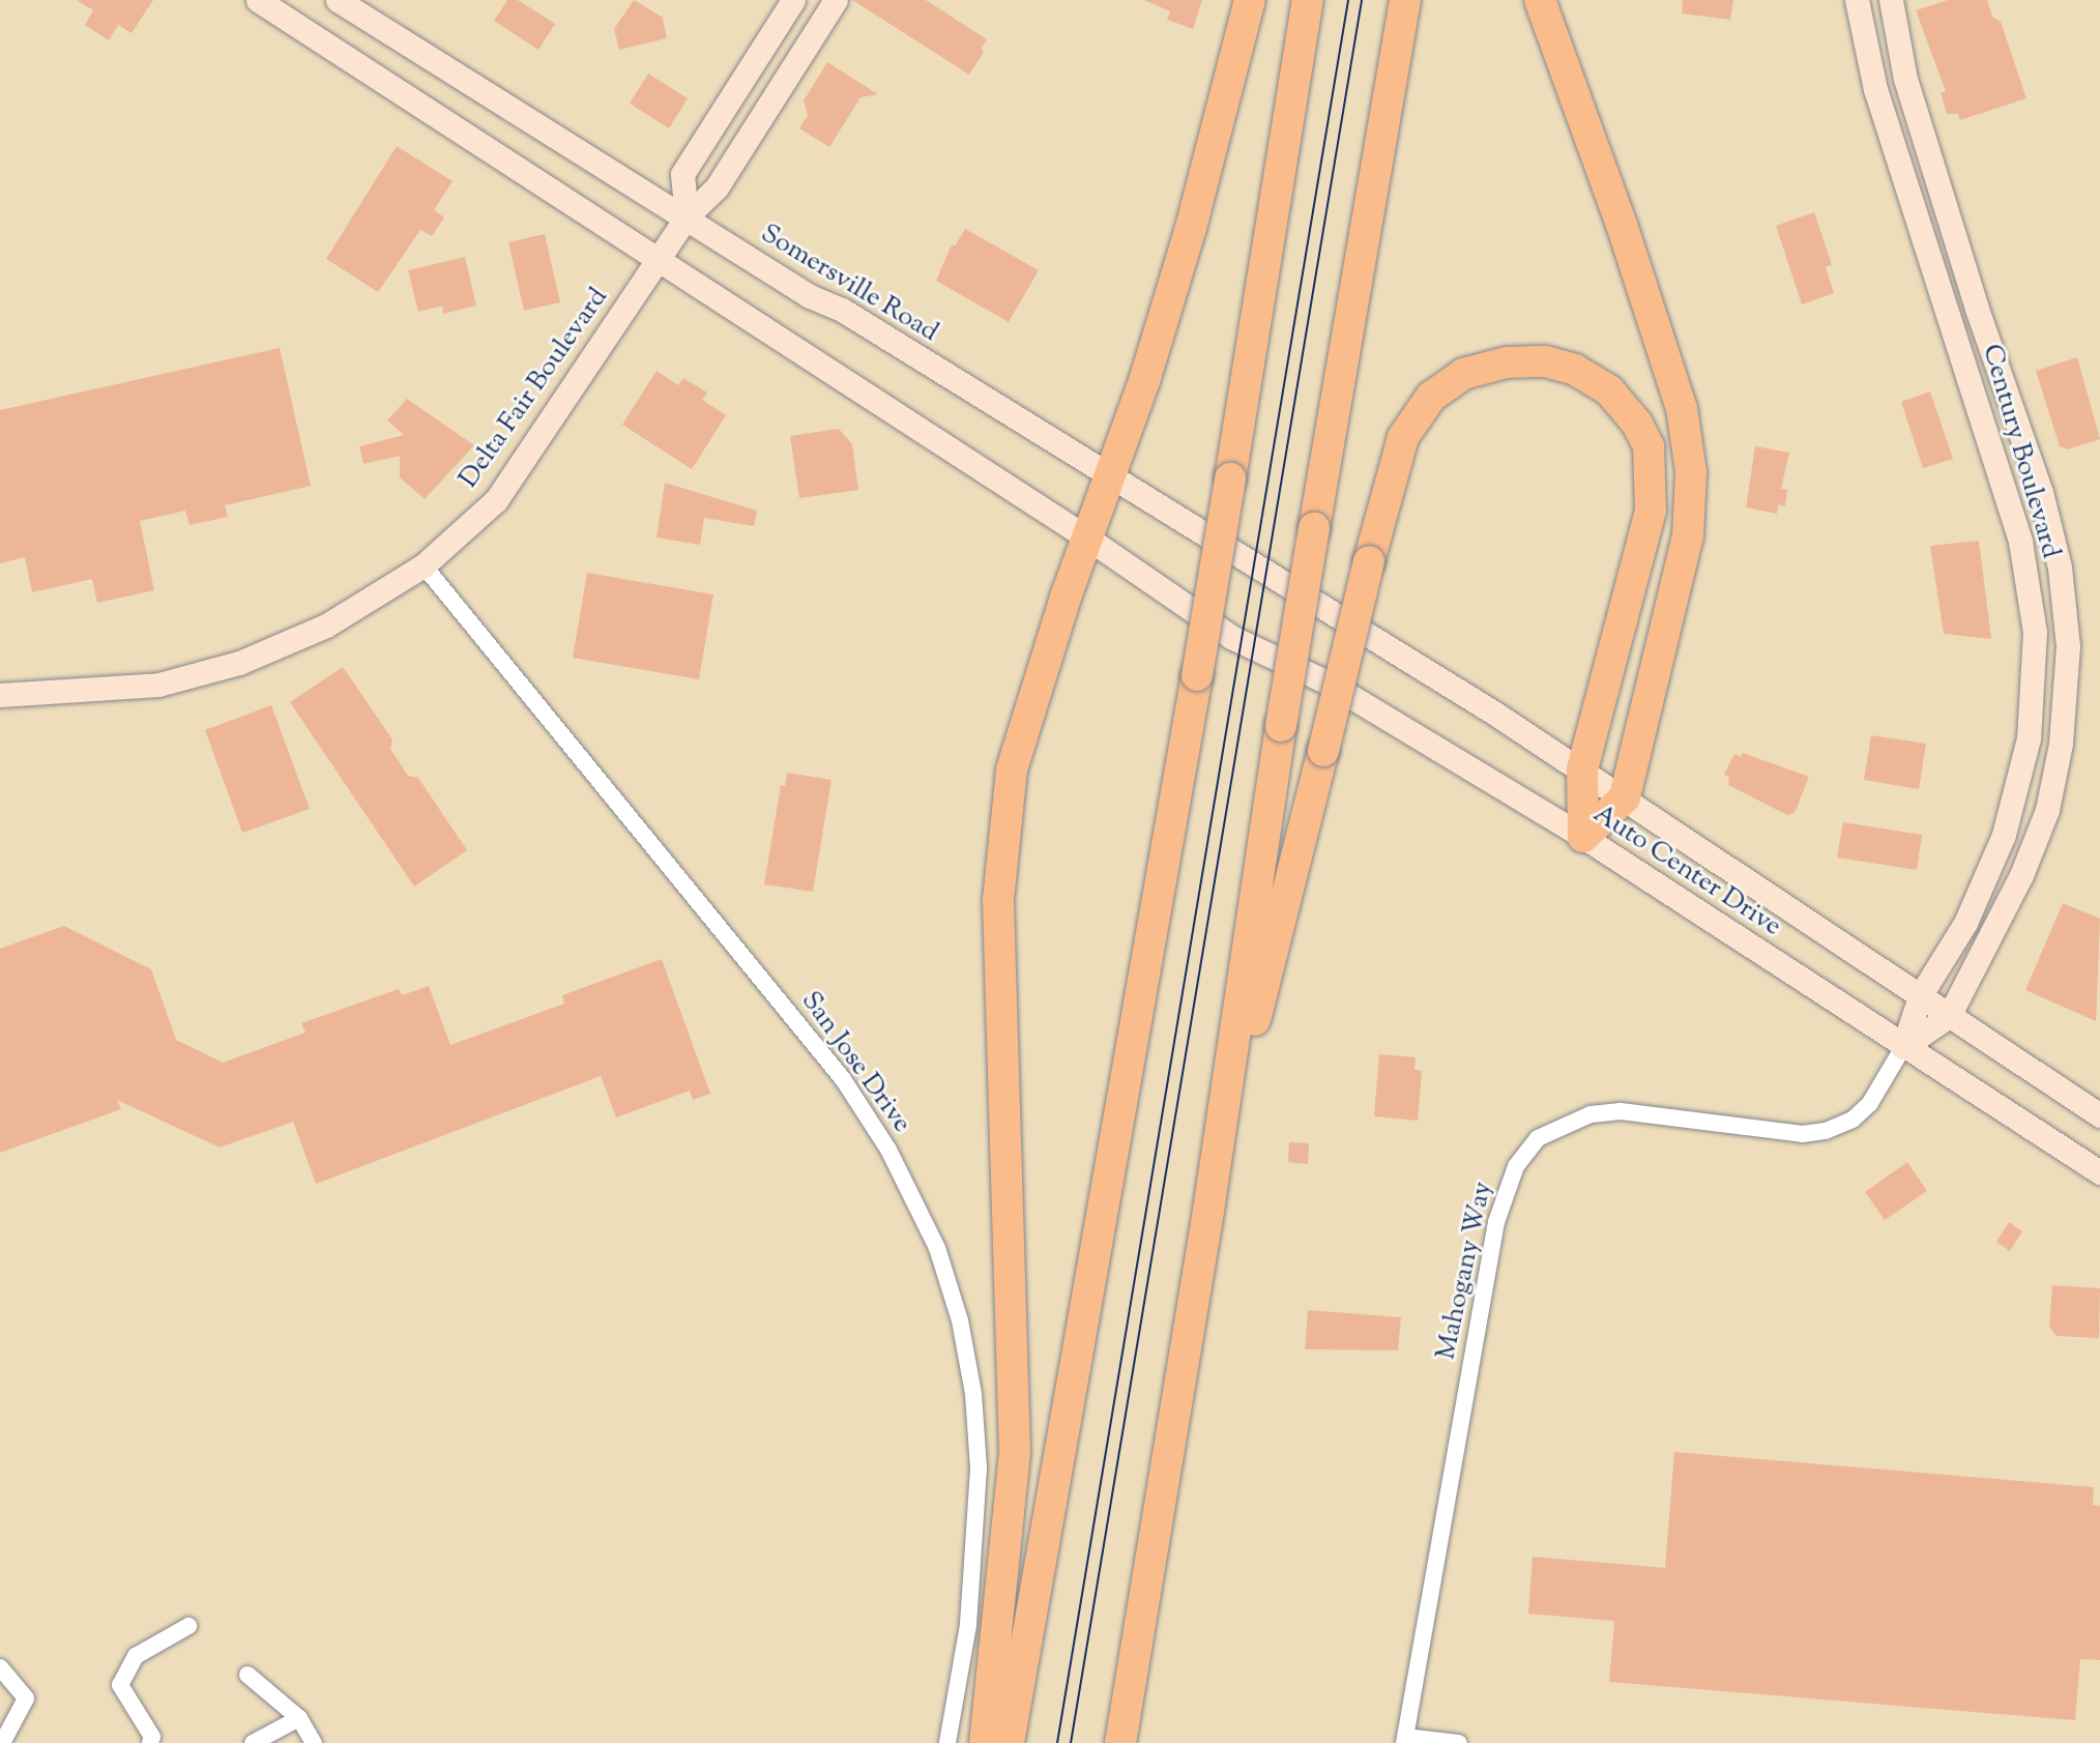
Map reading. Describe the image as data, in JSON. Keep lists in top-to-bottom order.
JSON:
{
  "streets": {
    "main road": [
      "Somersville Road",
      "Delta Fair Boulevard",
      "Century Boulevard",
      "Auto Center Drive"
    ],
    "street": ["San Jose Drive", "Mahogany Way"]
  },
  "crossings": [
    ["Somersville Road", "Delta Fair Boulevard"],
    ["Somersville Road", "Auto Center Drive"],
    ["Delta Fair Boulevard", "San Jose Drive"],
    ["Century Boulevard", "Auto Center Drive"],
    ["Century Boulevard", "Mahogany Way"],
    ["Auto Center Drive", "Mahogany Way"]
  ]
}
